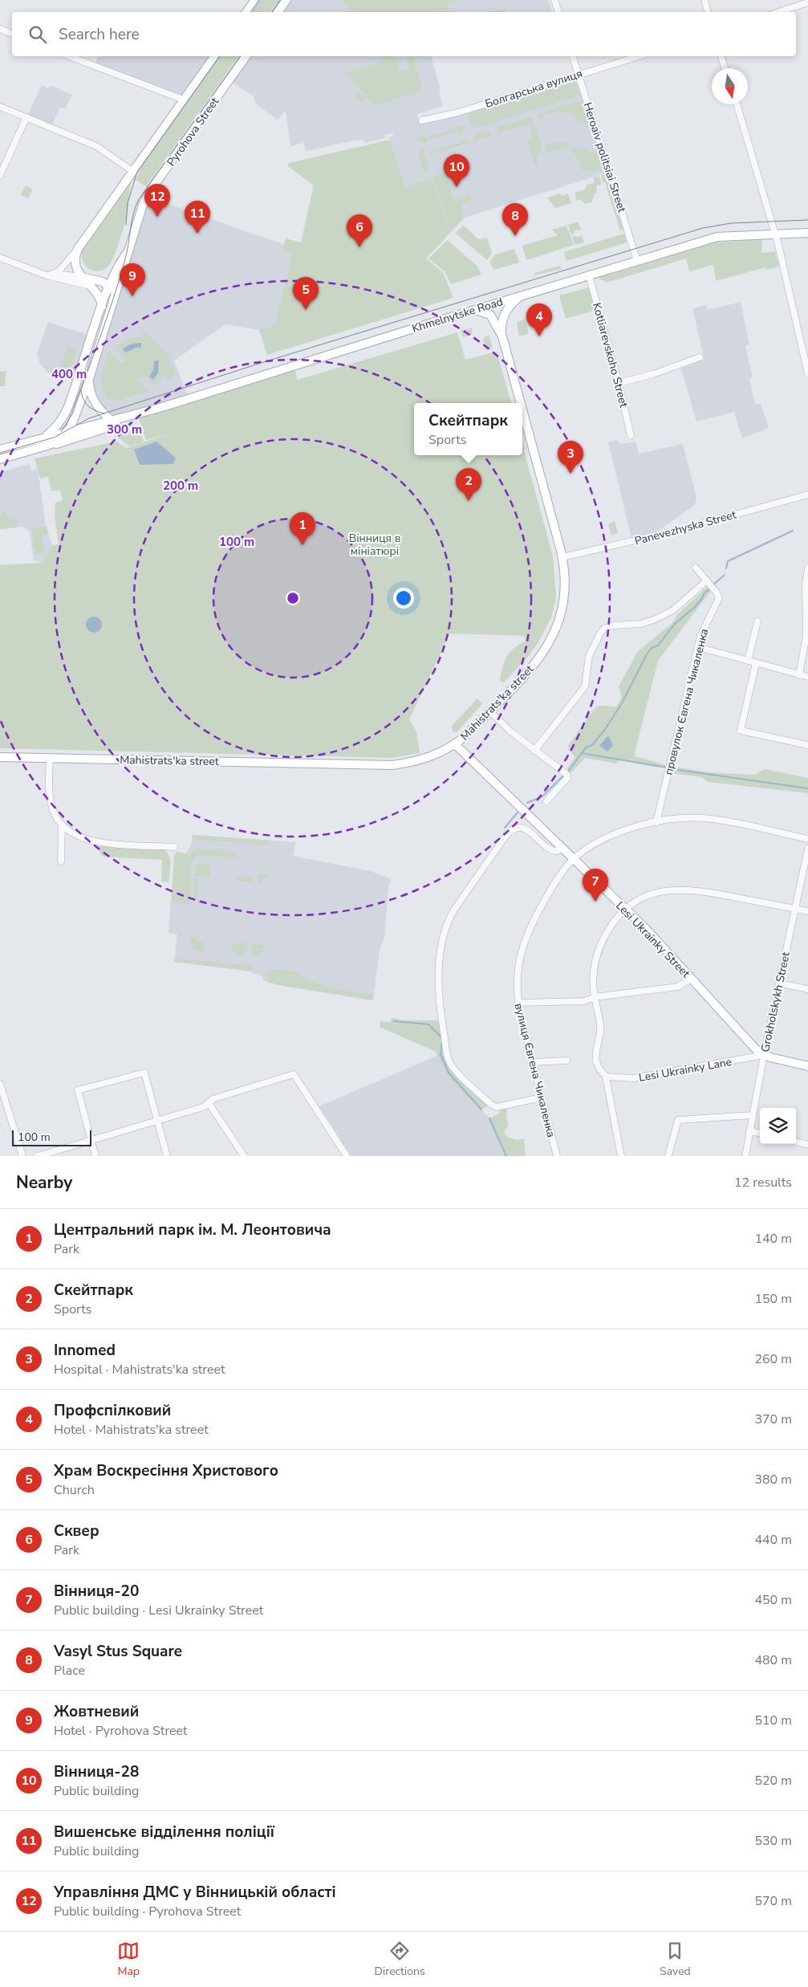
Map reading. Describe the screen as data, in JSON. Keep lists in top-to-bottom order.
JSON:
{
  "streets": {
    "main road": [
      "Pyrohova Street",
      "Khmelnytske Road",
      "Mahistrats'ka street",
      "Lesi Ukrainky Street"
    ],
    "street": [
      "Болгарська вулиця",
      "Heroaiv politsiai Street",
      "Kotliarevskoho Street",
      "Panevezhyska Street",
      "провулок Євгена Чикаленка",
      "Grokholskykh Street",
      "Lesi Ukrainky Lane",
      "вулиця Євгена Чикаленка"
    ]
  },
  "crossings": [
    ["Болгарська вулиця", "Heroaiv politsiai Street"],
    ["Pyrohova Street", "Khmelnytske Road"],
    ["Heroaiv politsiai Street", "Khmelnytske Road"],
    ["Khmelnytske Road", "Kotliarevskoho Street"],
    ["Panevezhyska Street", "Mahistrats'ka street"],
    ["провулок Євгена Чикаленка", "вулиця Євгена Чикаленка"],
    ["Mahistrats'ka street", "Lesi Ukrainky Street"],
    ["Lesi Ukrainky Street", "Grokholskykh Street"],
    ["Lesi Ukrainky Street", "Lesi Ukrainky Lane"],
    ["Lesi Ukrainky Street", "вулиця Євгена Чикаленка"],
    ["Grokholskykh Street", "Lesi Ukrainky Lane"]
  ],
  "parks": ["Вінниця в мініатюрі"],
  "scale_bar": "100 m",
  "north": "bottom",
  "page": {
    "search": "Search here",
    "pins": [
      "10",
      "12",
      "11",
      "8",
      "6",
      "9",
      "5",
      "4",
      "3",
      "2",
      "1",
      "7"
    ],
    "popup": ["Скейтпарк", "Sports"],
    "scale": "100 m",
    "heading": ["Nearby", "12 results"],
    "list": [
      {
        "mark": "1",
        "name": "Центральний парк ім. М. Леонтовича",
        "note": "Park",
        "value": "140 m"
      },
      {
        "mark": "2",
        "name": "Скейтпарк",
        "note": "Sports",
        "value": "150 m"
      },
      {
        "mark": "3",
        "name": "Innomed",
        "note": "Hospital · Mahistrats'ka street",
        "value": "260 m"
      },
      {
        "mark": "4",
        "name": "Профспілковий",
        "note": "Hotel · Mahistrats'ka street",
        "value": "370 m"
      },
      {
        "mark": "5",
        "name": "Храм Воскресіння Христового",
        "note": "Church",
        "value": "380 m"
      },
      {
        "mark": "6",
        "name": "Сквер",
        "note": "Park",
        "value": "440 m"
      },
      {
        "mark": "7",
        "name": "Вінниця-20",
        "note": "Public building · Lesi Ukrainky Street",
        "value": "450 m"
      },
      {
        "mark": "8",
        "name": "Vasyl Stus Square",
        "note": "Place",
        "value": "480 m"
      },
      {
        "mark": "9",
        "name": "Жовтневий",
        "note": "Hotel · Pyrohova Street",
        "value": "510 m"
      },
      {
        "mark": "10",
        "name": "Вінниця-28",
        "note": "Public building",
        "value": "520 m"
      },
      {
        "mark": "11",
        "name": "Вишенське відділення поліції",
        "note": "Public building",
        "value": "530 m"
      },
      {
        "mark": "12",
        "name": "Управління ДМС у Вінницькій області",
        "note": "Public building · Pyrohova Street",
        "value": "570 m"
      }
    ],
    "nav": ["Map", "Directions", "Saved"]
  },
  "rings": [
    "400 m",
    "300 m",
    "200 m",
    "100 m"
  ]
}
